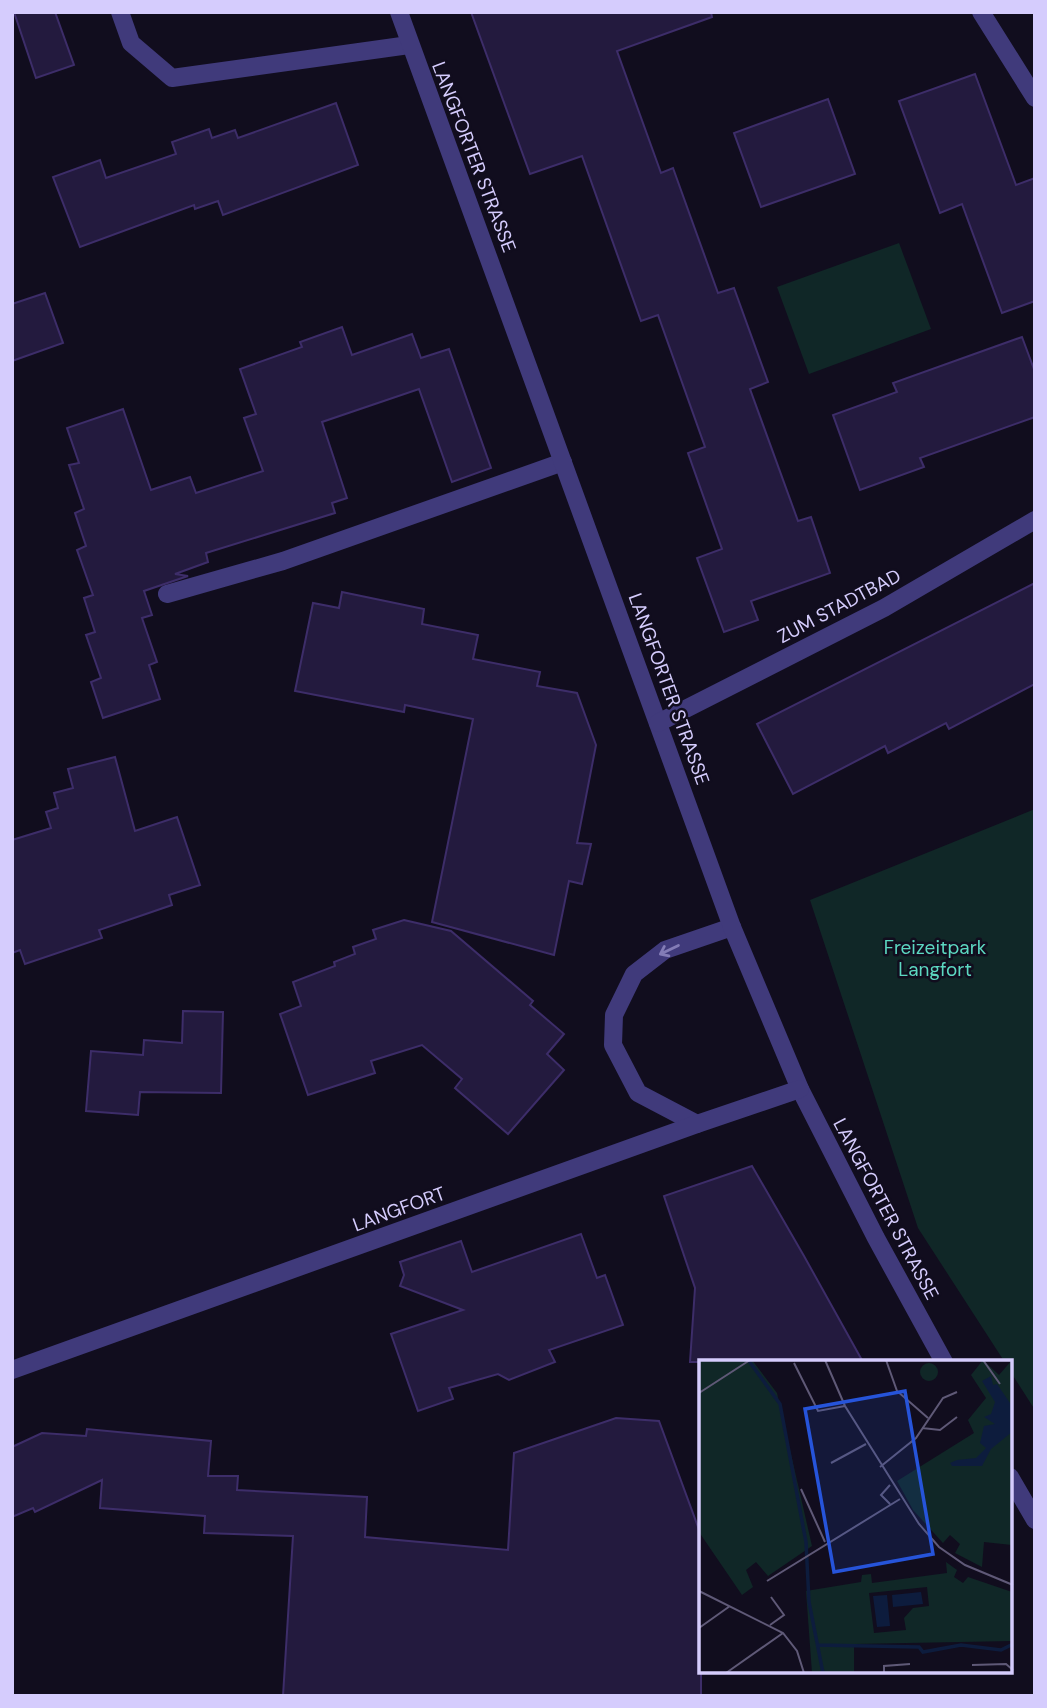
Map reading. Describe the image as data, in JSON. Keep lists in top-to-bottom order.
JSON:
{
  "streets": {
    "street": ["LANGFORTER STRASSE", "ZUM STADTBAD", "LANGFORT"]
  },
  "crossings": [
    ["LANGFORTER STRASSE", "ZUM STADTBAD"],
    ["LANGFORTER STRASSE", "LANGFORT"]
  ],
  "parks": ["Freizeitpark Langfort"]
}
